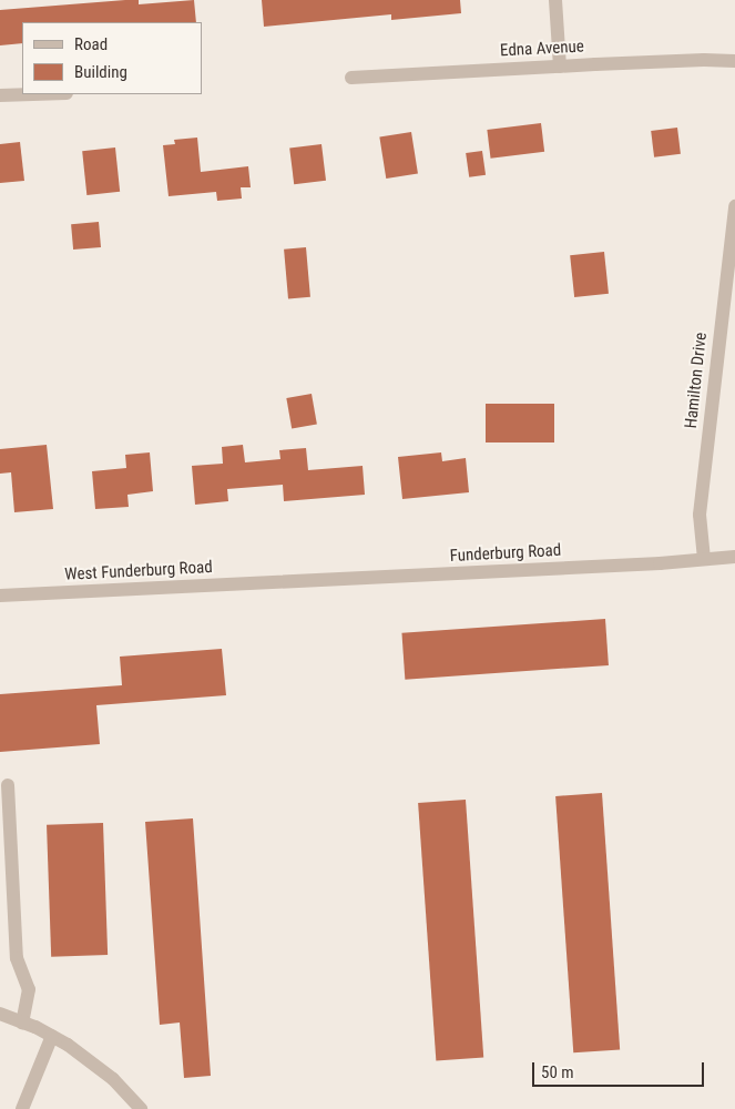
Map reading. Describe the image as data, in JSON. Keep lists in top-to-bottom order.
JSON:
{
  "streets": {
    "street": [
      "Edna Avenue",
      "Hamilton Drive",
      "Funderburg Road",
      "West Funderburg Road"
    ]
  },
  "crossings": [
    ["Hamilton Drive", "Funderburg Road"],
    ["Funderburg Road", "West Funderburg Road"]
  ],
  "legend": ["Road", "Building"],
  "scale_bar": "50 m"
}
